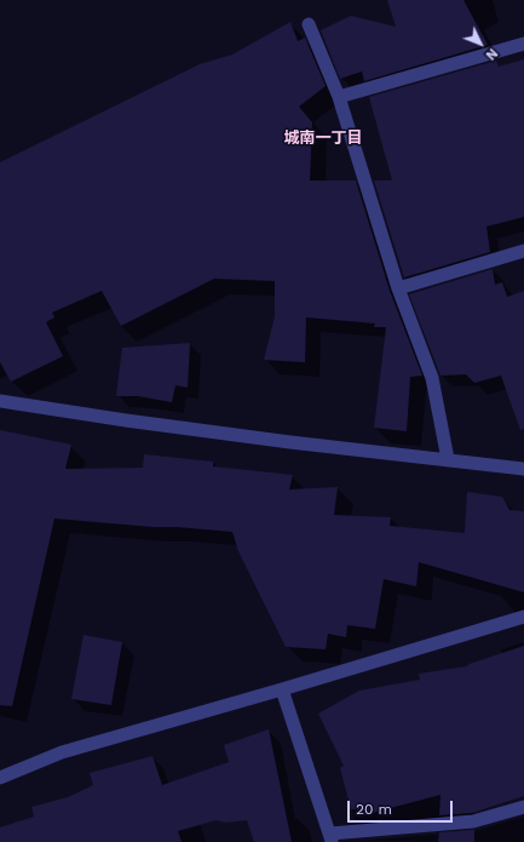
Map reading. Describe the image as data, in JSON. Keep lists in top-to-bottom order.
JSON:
{
  "districts": ["城南一丁目"],
  "scale_bar": "20 m",
  "north": "bottom right"
}
